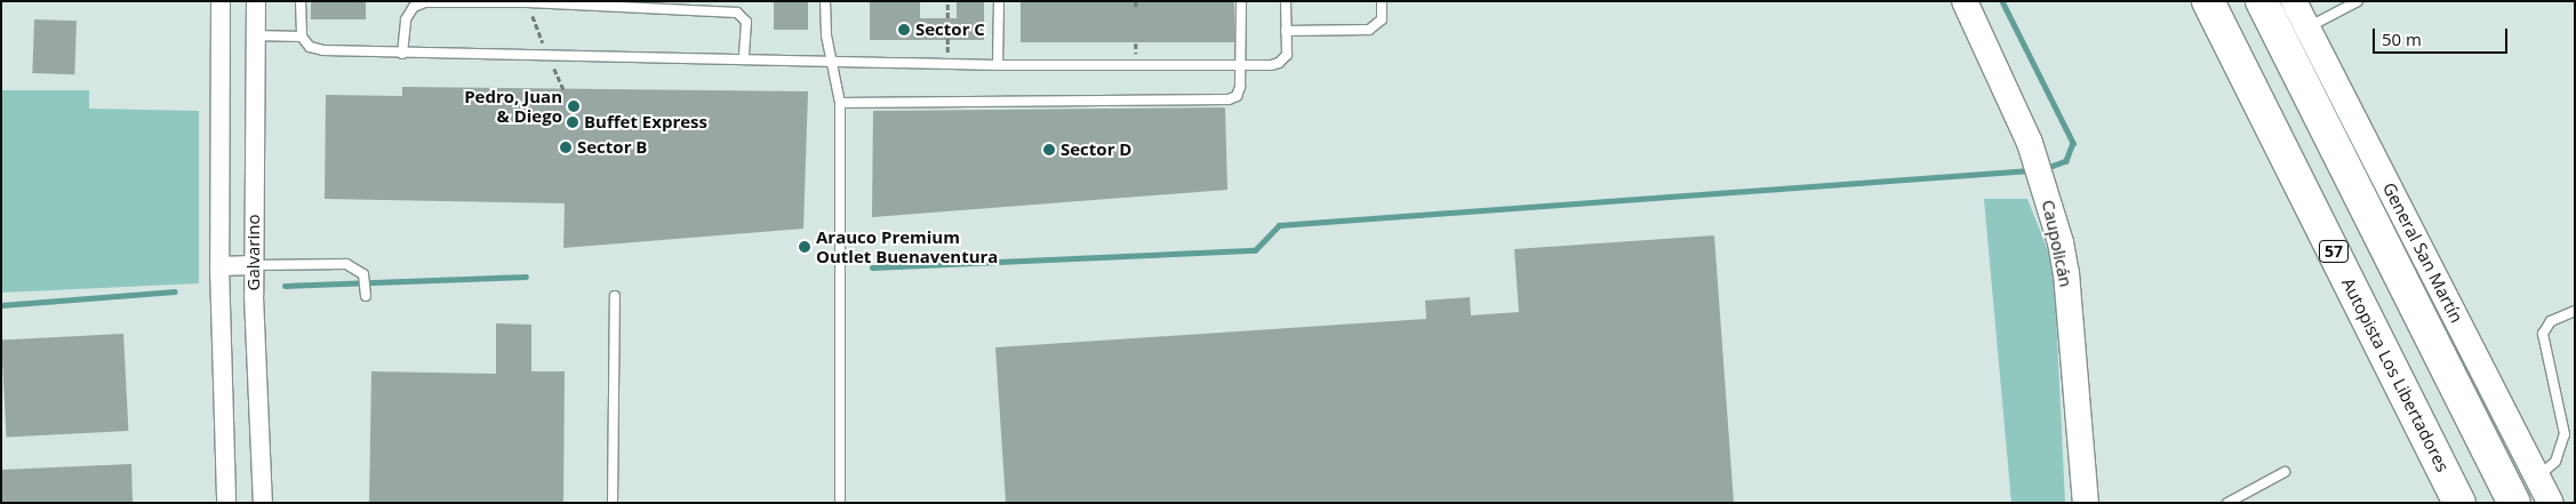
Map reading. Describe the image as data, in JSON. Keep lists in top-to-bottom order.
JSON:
{
  "streets": {
    "highway": ["57", "Autopista Los Libertadores"],
    "main road": ["Caupolicán", "General San Martín"],
    "street": ["Galvarino"]
  },
  "places": [
    "Sector C",
    "Pedro, Juan & Diego",
    "Buffet Express",
    "Sector B",
    "Sector D",
    "Arauco Premium Outlet Buenaventura"
  ],
  "scale_bar": "50 m"
}
